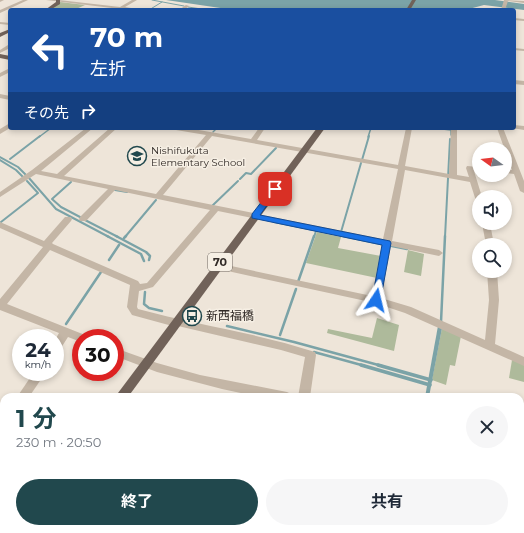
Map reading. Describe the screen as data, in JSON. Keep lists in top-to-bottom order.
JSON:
{
  "streets": {
    "main road": ["70"]
  },
  "places": {
    "school or university": ["Nishifukuta Elementary School"],
    "bus stop": ["新西福橋"]
  },
  "north": "left",
  "page": {
    "turn": ["70 m", "左折"],
    "then": "その先",
    "speed": "24 km/h",
    "limit": "30",
    "heading": ["1 分", "230 m · 20:50"],
    "buttons": ["終了", "共有"]
  }
}
